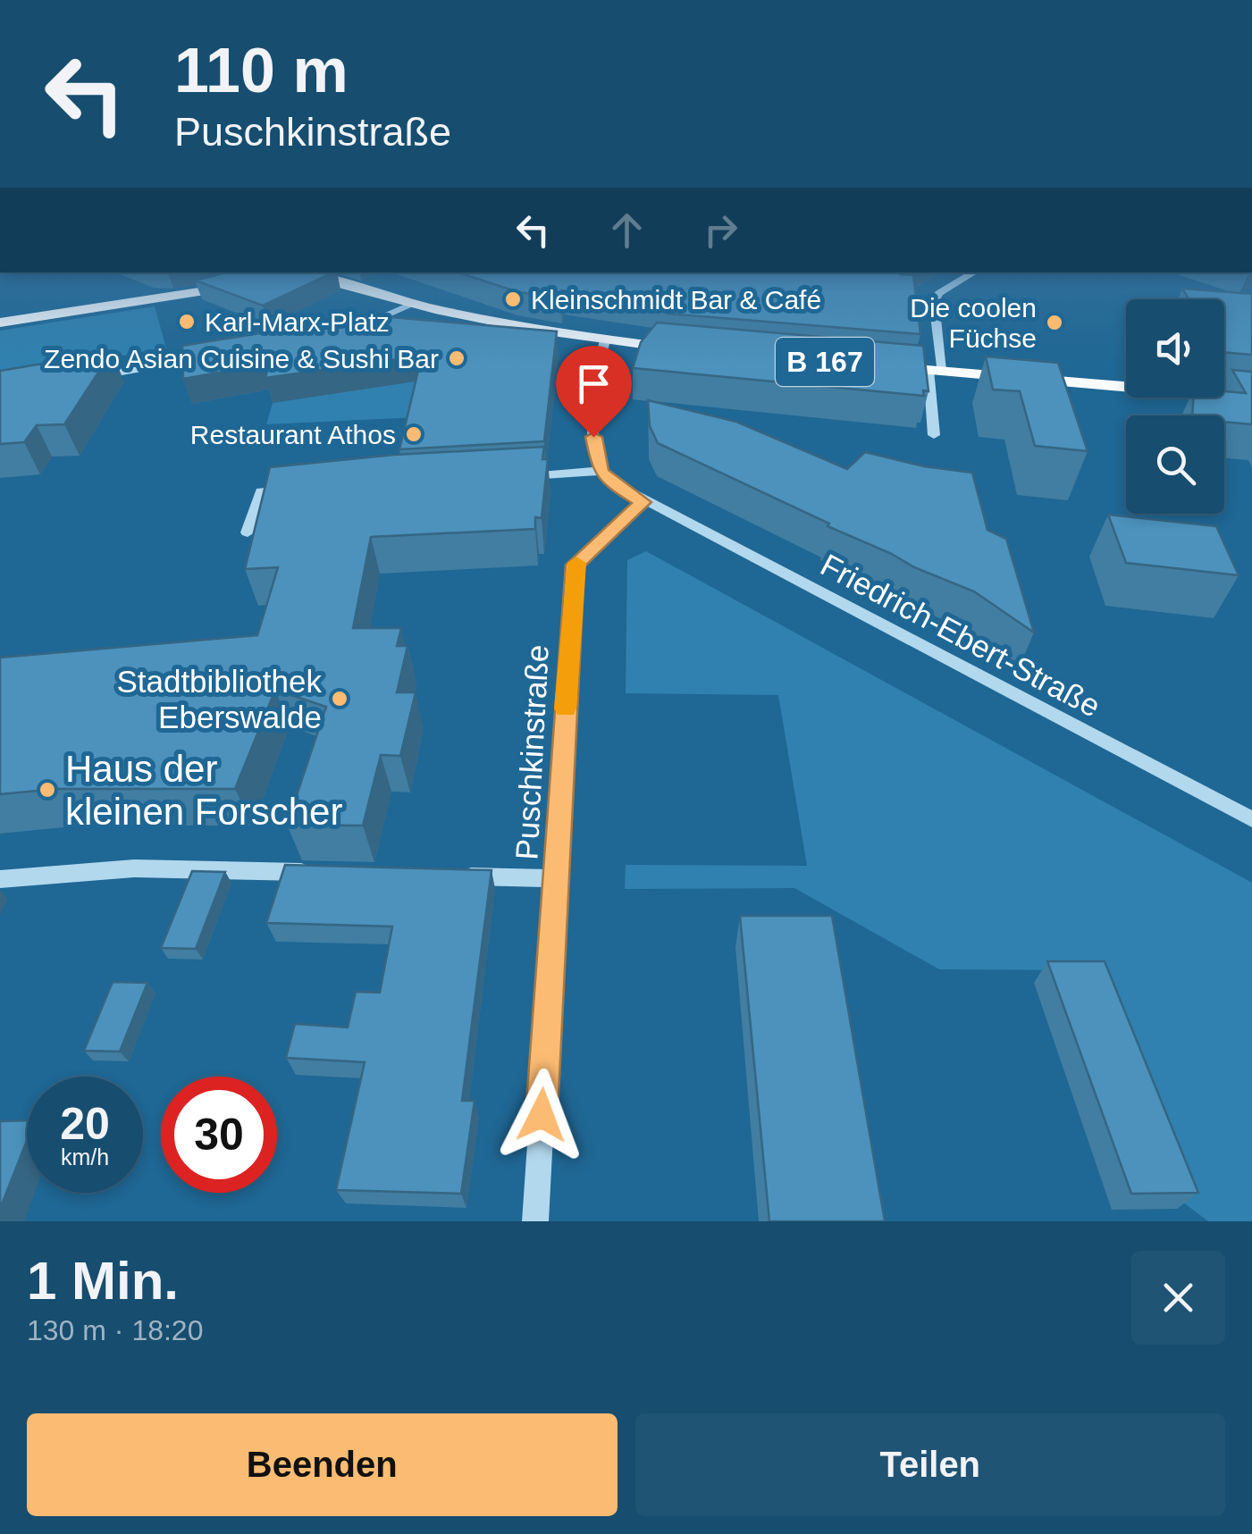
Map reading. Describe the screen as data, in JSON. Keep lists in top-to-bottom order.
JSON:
{
  "streets": {
    "main road": ["B 167"],
    "street": ["Friedrich-Ebert-Straße", "Puschkinstraße"]
  },
  "crossings": [
    ["Friedrich-Ebert-Straße", "Puschkinstraße"]
  ],
  "places": [
    "Kleinschmidt Bar & Café",
    "Karl-Marx-Platz",
    "Die coolen Füchse",
    "Zendo Asian Cuisine & Sushi Bar",
    "Restaurant Athos",
    "Stadtbibliothek Eberswalde",
    "Haus der kleinen Forscher"
  ],
  "page": {
    "turn": ["110 m", "Puschkinstraße"],
    "speed": "20 km/h",
    "limit": "30",
    "heading": ["1 Min.", "130 m · 18:20"],
    "buttons": ["Beenden", "Teilen"]
  }
}
